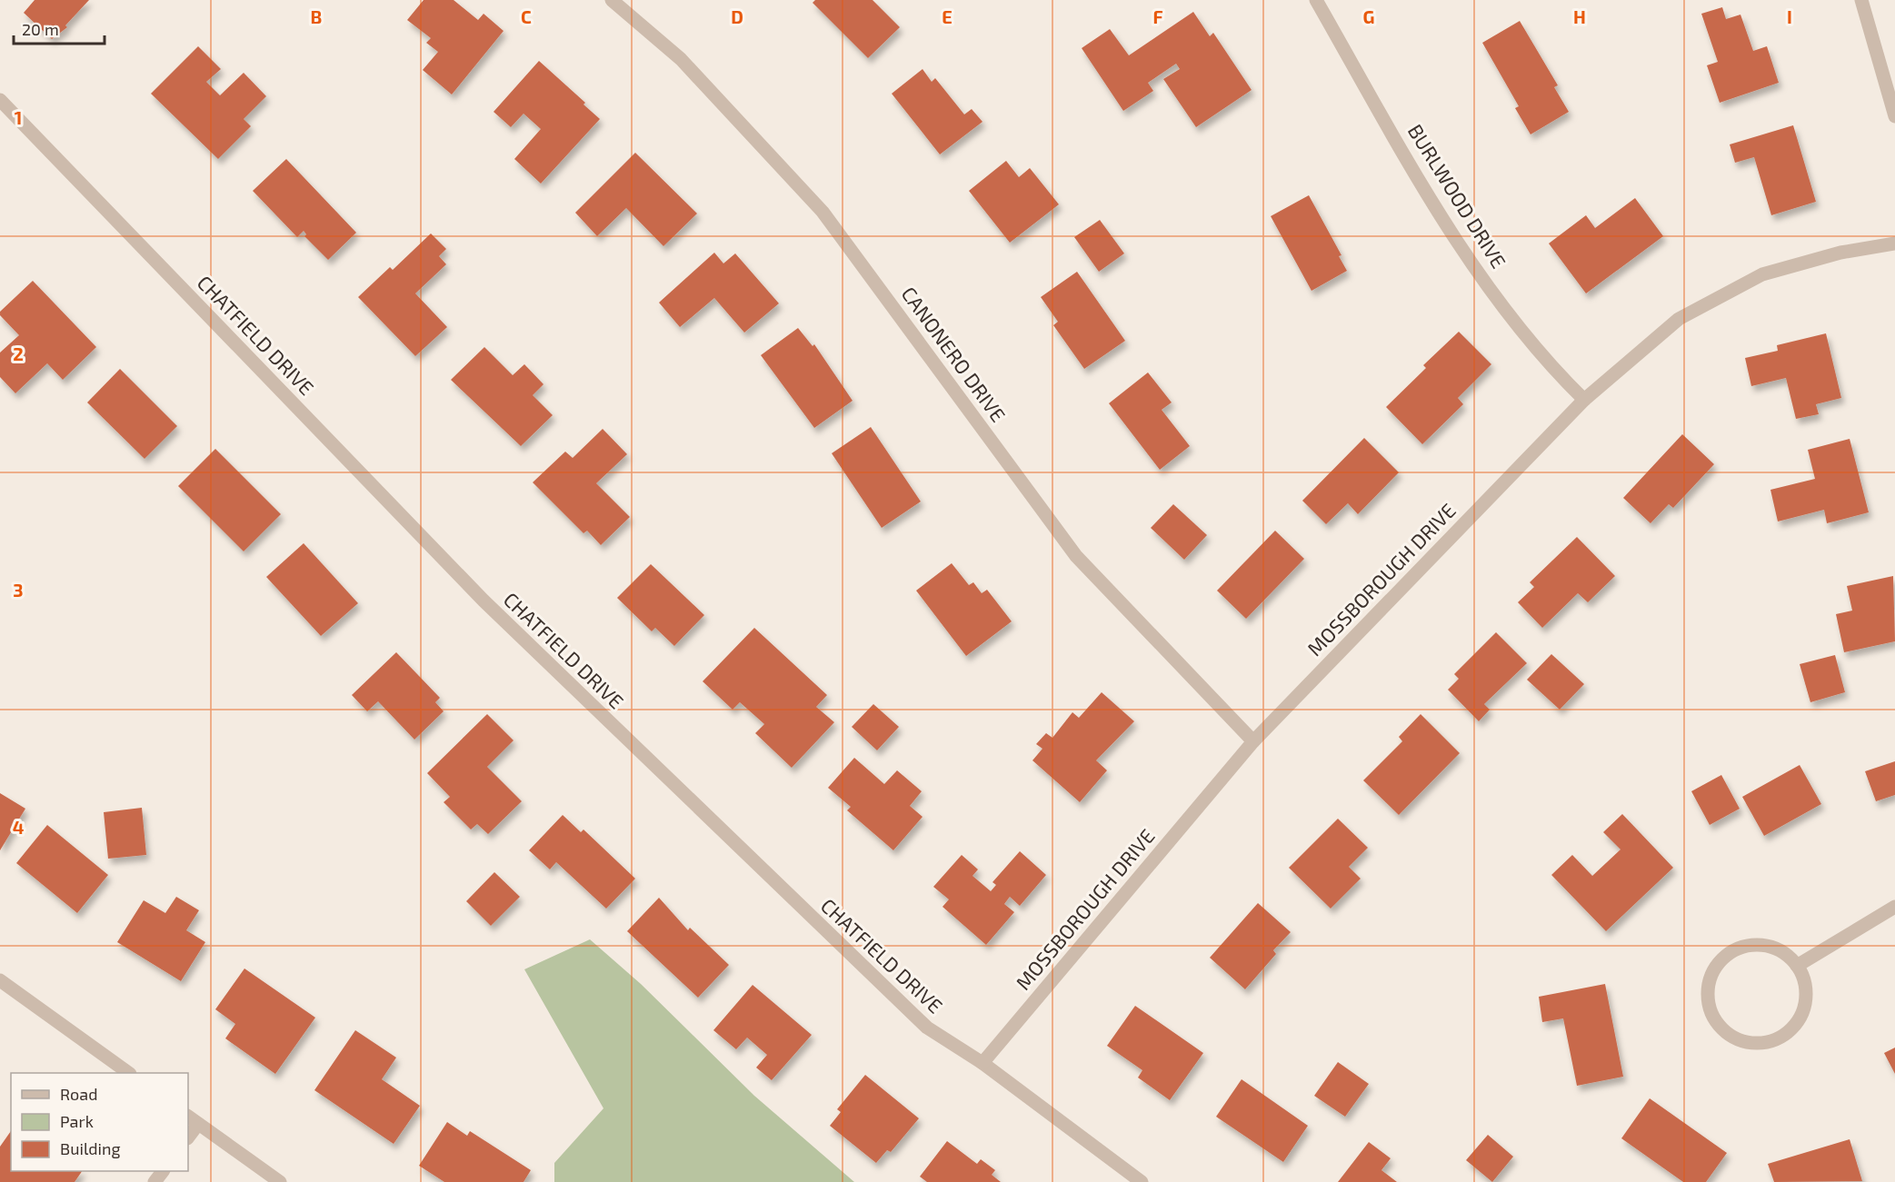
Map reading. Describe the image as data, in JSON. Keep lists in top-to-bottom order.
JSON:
{
  "streets": {
    "street": [
      "BURLWOOD DRIVE",
      "CHATFIELD DRIVE",
      "CANONERO DRIVE",
      "MOSSBOROUGH DRIVE"
    ]
  },
  "crossings": [
    ["BURLWOOD DRIVE", "MOSSBOROUGH DRIVE"],
    ["CHATFIELD DRIVE", "MOSSBOROUGH DRIVE"],
    ["CANONERO DRIVE", "MOSSBOROUGH DRIVE"]
  ],
  "legend": ["Road", "Park", "Building"],
  "scale_bar": "20 m",
  "grid": {
    "columns": [
      "B",
      "C",
      "D",
      "E",
      "F",
      "G",
      "H",
      "I"
    ],
    "rows": [
      "1",
      "2",
      "3",
      "4"
    ]
  }
}
